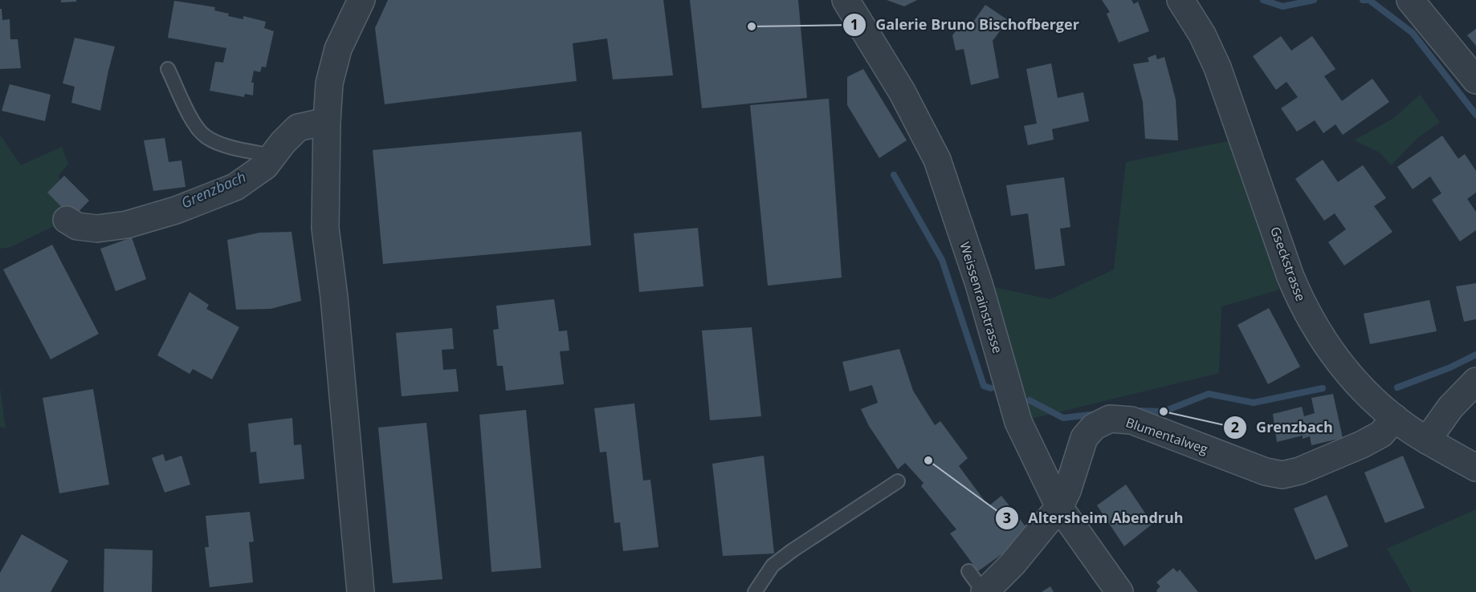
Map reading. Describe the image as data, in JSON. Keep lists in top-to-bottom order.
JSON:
{
  "streets": {
    "street": ["Gseckstrasse", "Weissenrainstrasse", "Blumentalweg"]
  },
  "crossings": [
    ["Gseckstrasse", "Blumentalweg"],
    ["Weissenrainstrasse", "Blumentalweg"]
  ],
  "water": ["Grenzbach"],
  "places": ["Galerie Bruno Bischofberger", "Grenzbach", "Altersheim Abendruh"]
}
